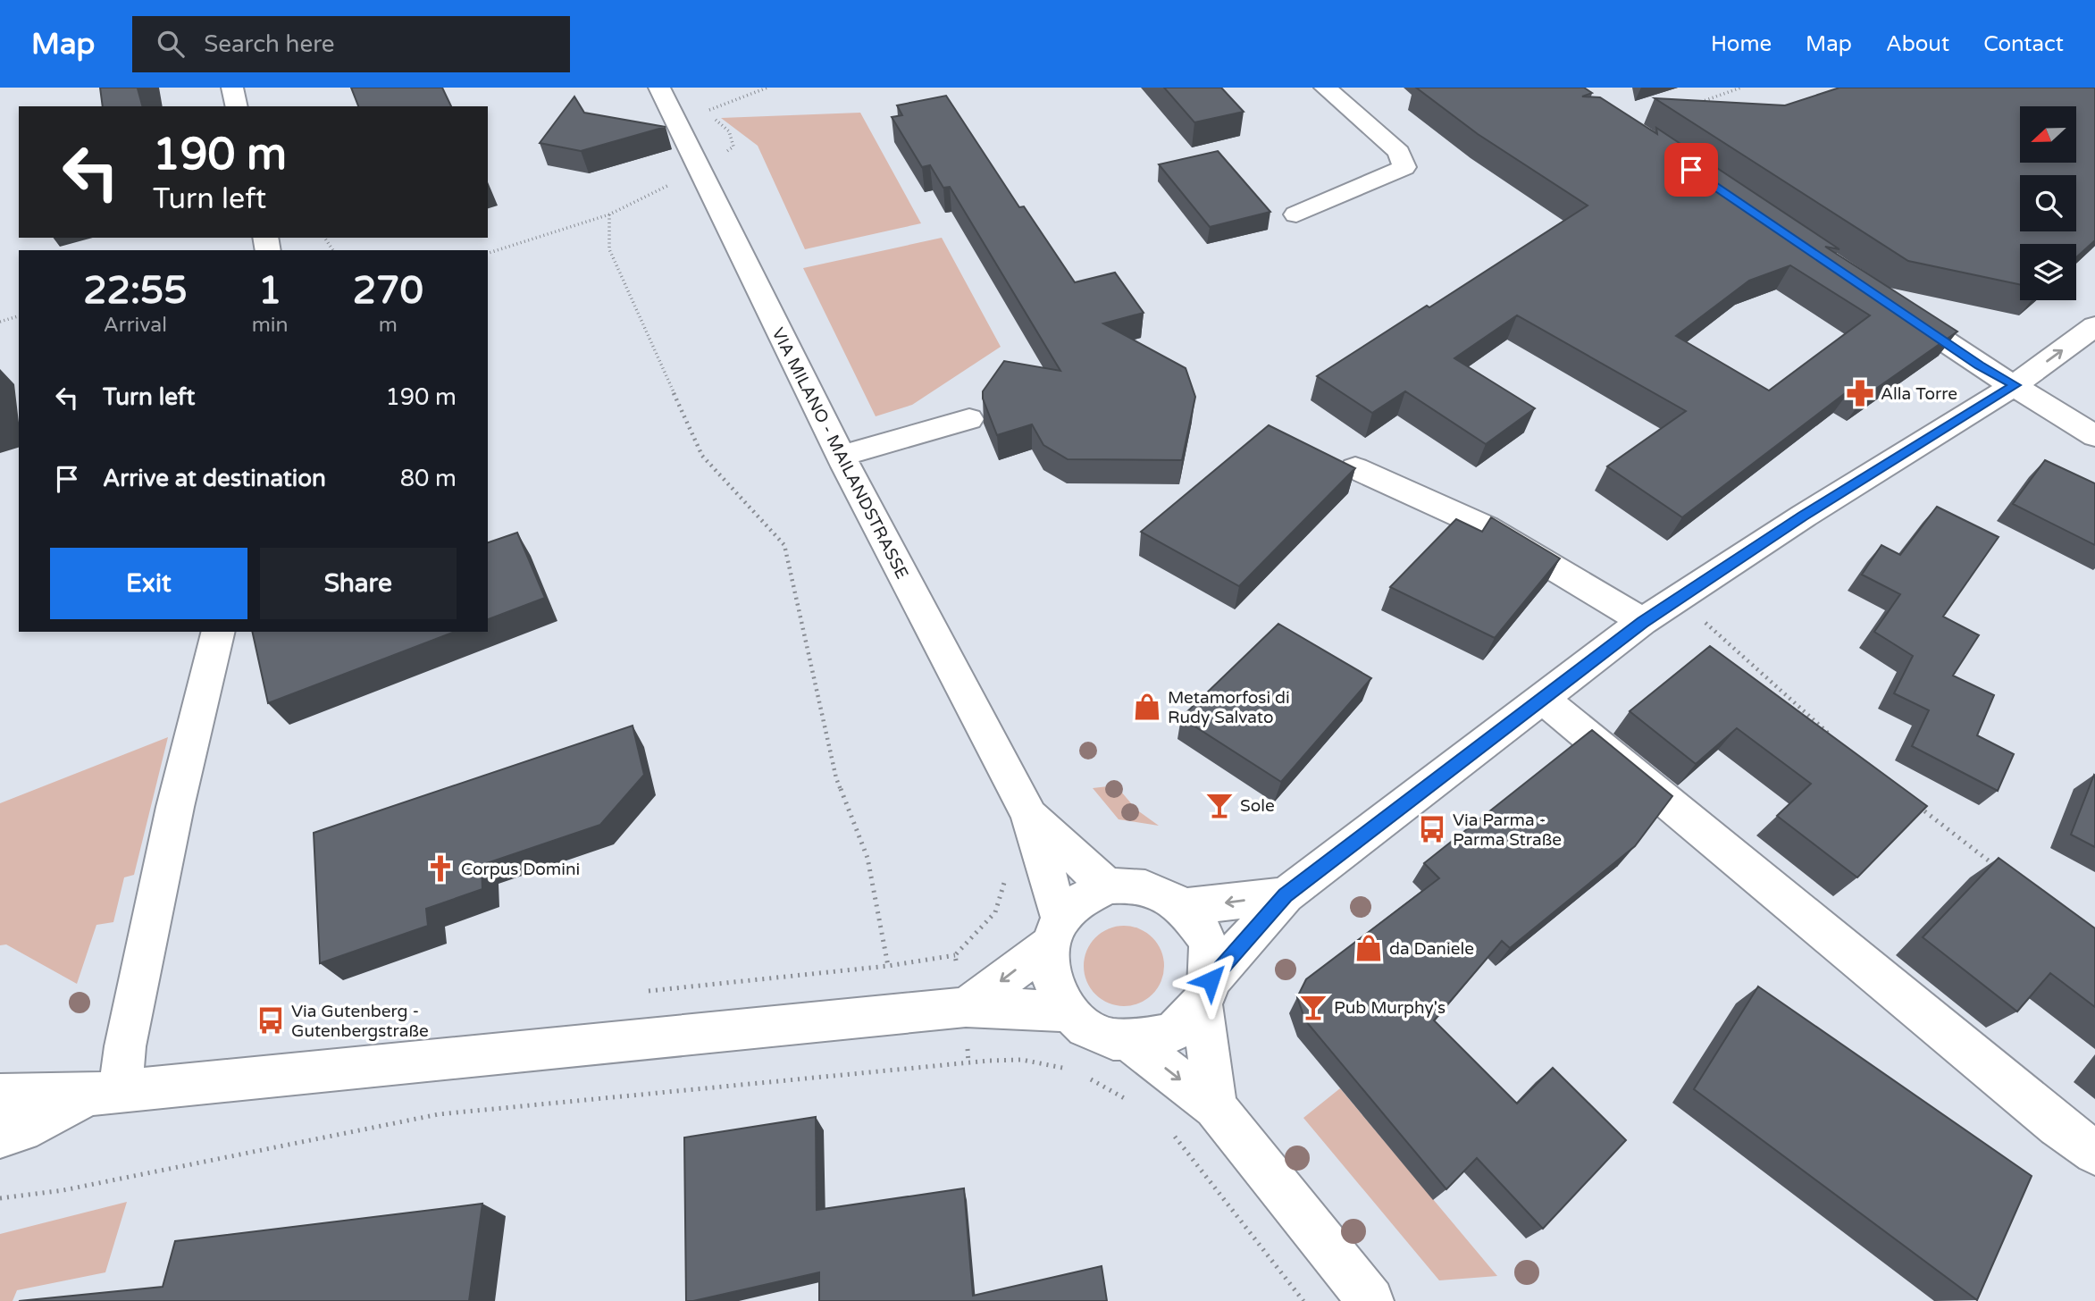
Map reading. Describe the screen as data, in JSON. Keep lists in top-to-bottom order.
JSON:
{
  "streets": {
    "street": ["VIA MILANO - MAILANDSTRASSE"]
  },
  "places": {
    "pharmacy": ["Alla Torre"],
    "shop": ["Metamorfosi di Rudy Salvato", "da Daniele"],
    "bar": ["Sole", "Pub Murphy's"],
    "bus stop": ["Via Parma - Parma Straße", "Via Gutenberg - Gutenbergstraße"],
    "church": ["Corpus Domini"]
  },
  "north": "left",
  "page": {
    "header": "Map",
    "search": "Search here",
    "nav": [
      "Home",
      "Map",
      "About",
      "Contact"
    ],
    "turn": ["190 m", "Turn left"],
    "eta": [
      "22:55",
      "Arrival",
      "1",
      "min",
      "270",
      "m"
    ],
    "list": [
      {
        "name": "Turn left",
        "value": "190 m"
      },
      {
        "name": "Arrive at destination",
        "value": "80 m"
      }
    ],
    "buttons": ["Exit", "Share"]
  }
}
